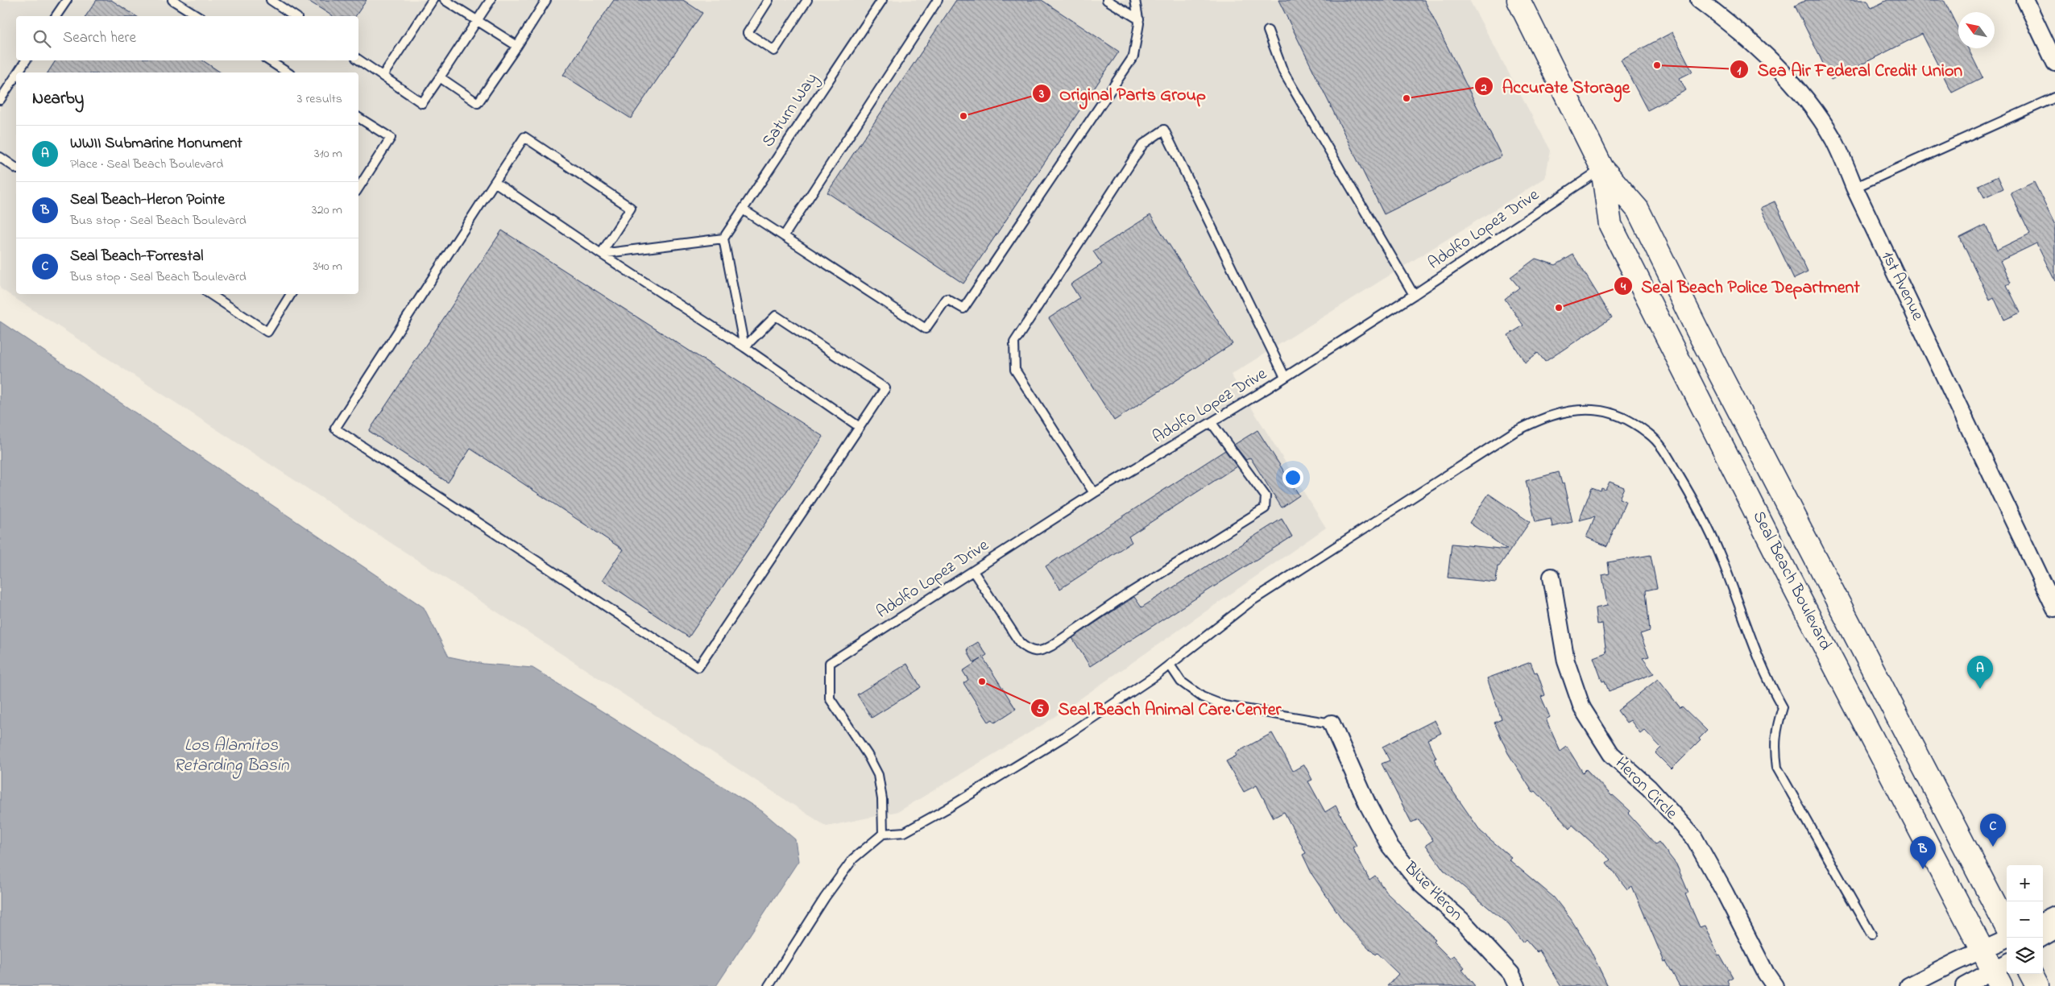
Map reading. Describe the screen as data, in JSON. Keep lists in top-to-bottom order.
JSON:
{
  "streets": {
    "main road": ["Seal Beach Boulevard"],
    "street": ["1st Avenue", "Heron Circle", "Blue Heron"],
    "lane": ["Saturn Way", "Adolfo Lopez Drive"]
  },
  "crossings": [
    ["Adolfo Lopez Drive", "Seal Beach Boulevard"]
  ],
  "water": ["Los Alamitos Retarding Basin"],
  "places": [
    "Sea Air Federal Credit Union",
    "Accurate Storage",
    "Original Parts Group",
    "Seal Beach Police Department",
    "Seal Beach Animal Care Center"
  ],
  "north": "top left",
  "page": {
    "search": "Search here",
    "heading": ["Nearby", "3 results"],
    "list": [
      {
        "mark": "A",
        "name": "WWII Submarine Monument",
        "note": "Place · Seal Beach Boulevard",
        "value": "310 m"
      },
      {
        "mark": "B",
        "name": "Seal Beach-Heron Pointe",
        "note": "Bus stop · Seal Beach Boulevard",
        "value": "320 m"
      },
      {
        "mark": "C",
        "name": "Seal Beach-Forrestal",
        "note": "Bus stop · Seal Beach Boulevard",
        "value": "340 m"
      }
    ],
    "pins": ["A", "C", "B"],
    "map_buttons": ["+", "−"]
  }
}
